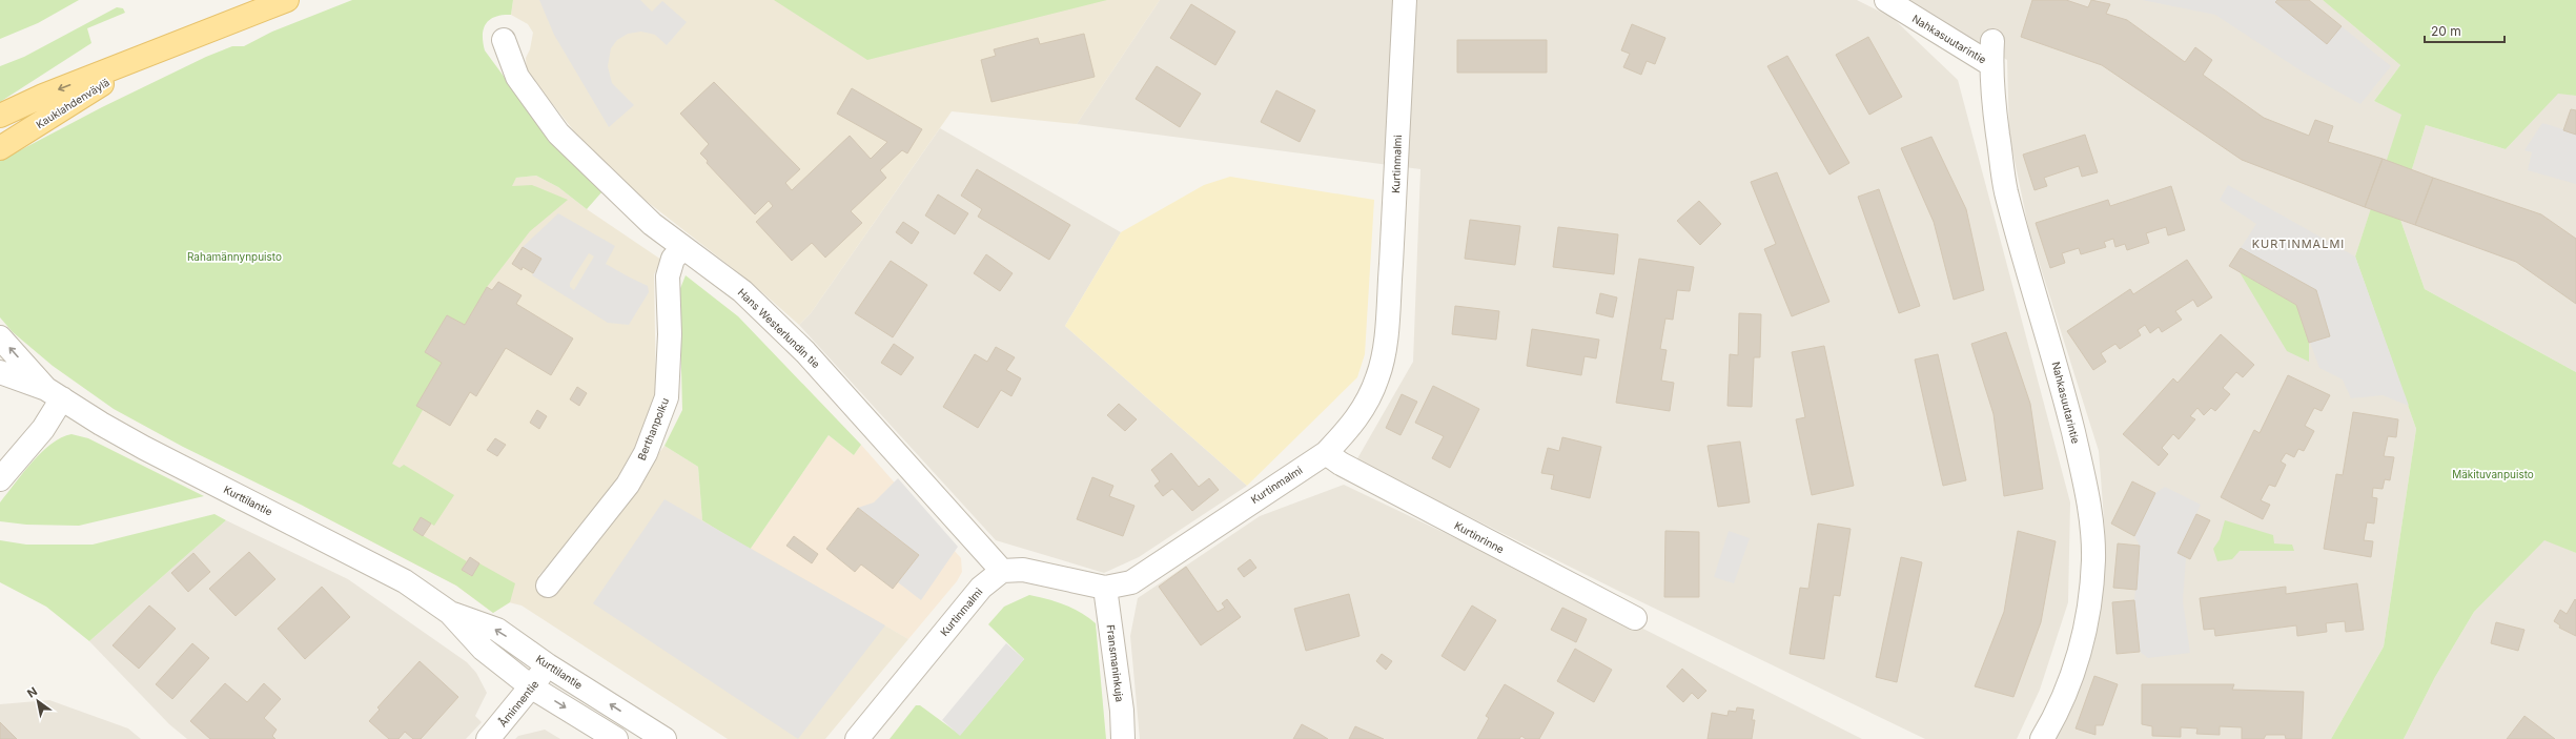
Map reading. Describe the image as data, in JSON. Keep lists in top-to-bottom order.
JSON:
{
  "streets": {
    "main road": ["Kauklahdenväylä"],
    "street": [
      "Nahkasuutarintie",
      "Kurtinmalmi",
      "Hans Westerlundin tie",
      "Berthanpolku",
      "Kurttilantie",
      "Kurtinrinne",
      "Fransmaninkuja",
      "Åminnentie"
    ]
  },
  "crossings": [
    ["Kurtinmalmi", "Hans Westerlundin tie"],
    ["Kurtinmalmi", "Kurtinrinne"],
    ["Kurtinmalmi", "Fransmaninkuja"],
    ["Hans Westerlundin tie", "Berthanpolku"],
    ["Kurttilantie", "Åminnentie"]
  ],
  "districts": ["KURTINMALMI"],
  "parks": ["Rahamännynpuisto", "Mäkituvanpuisto"],
  "scale_bar": "20 m",
  "north": "top left"
}
